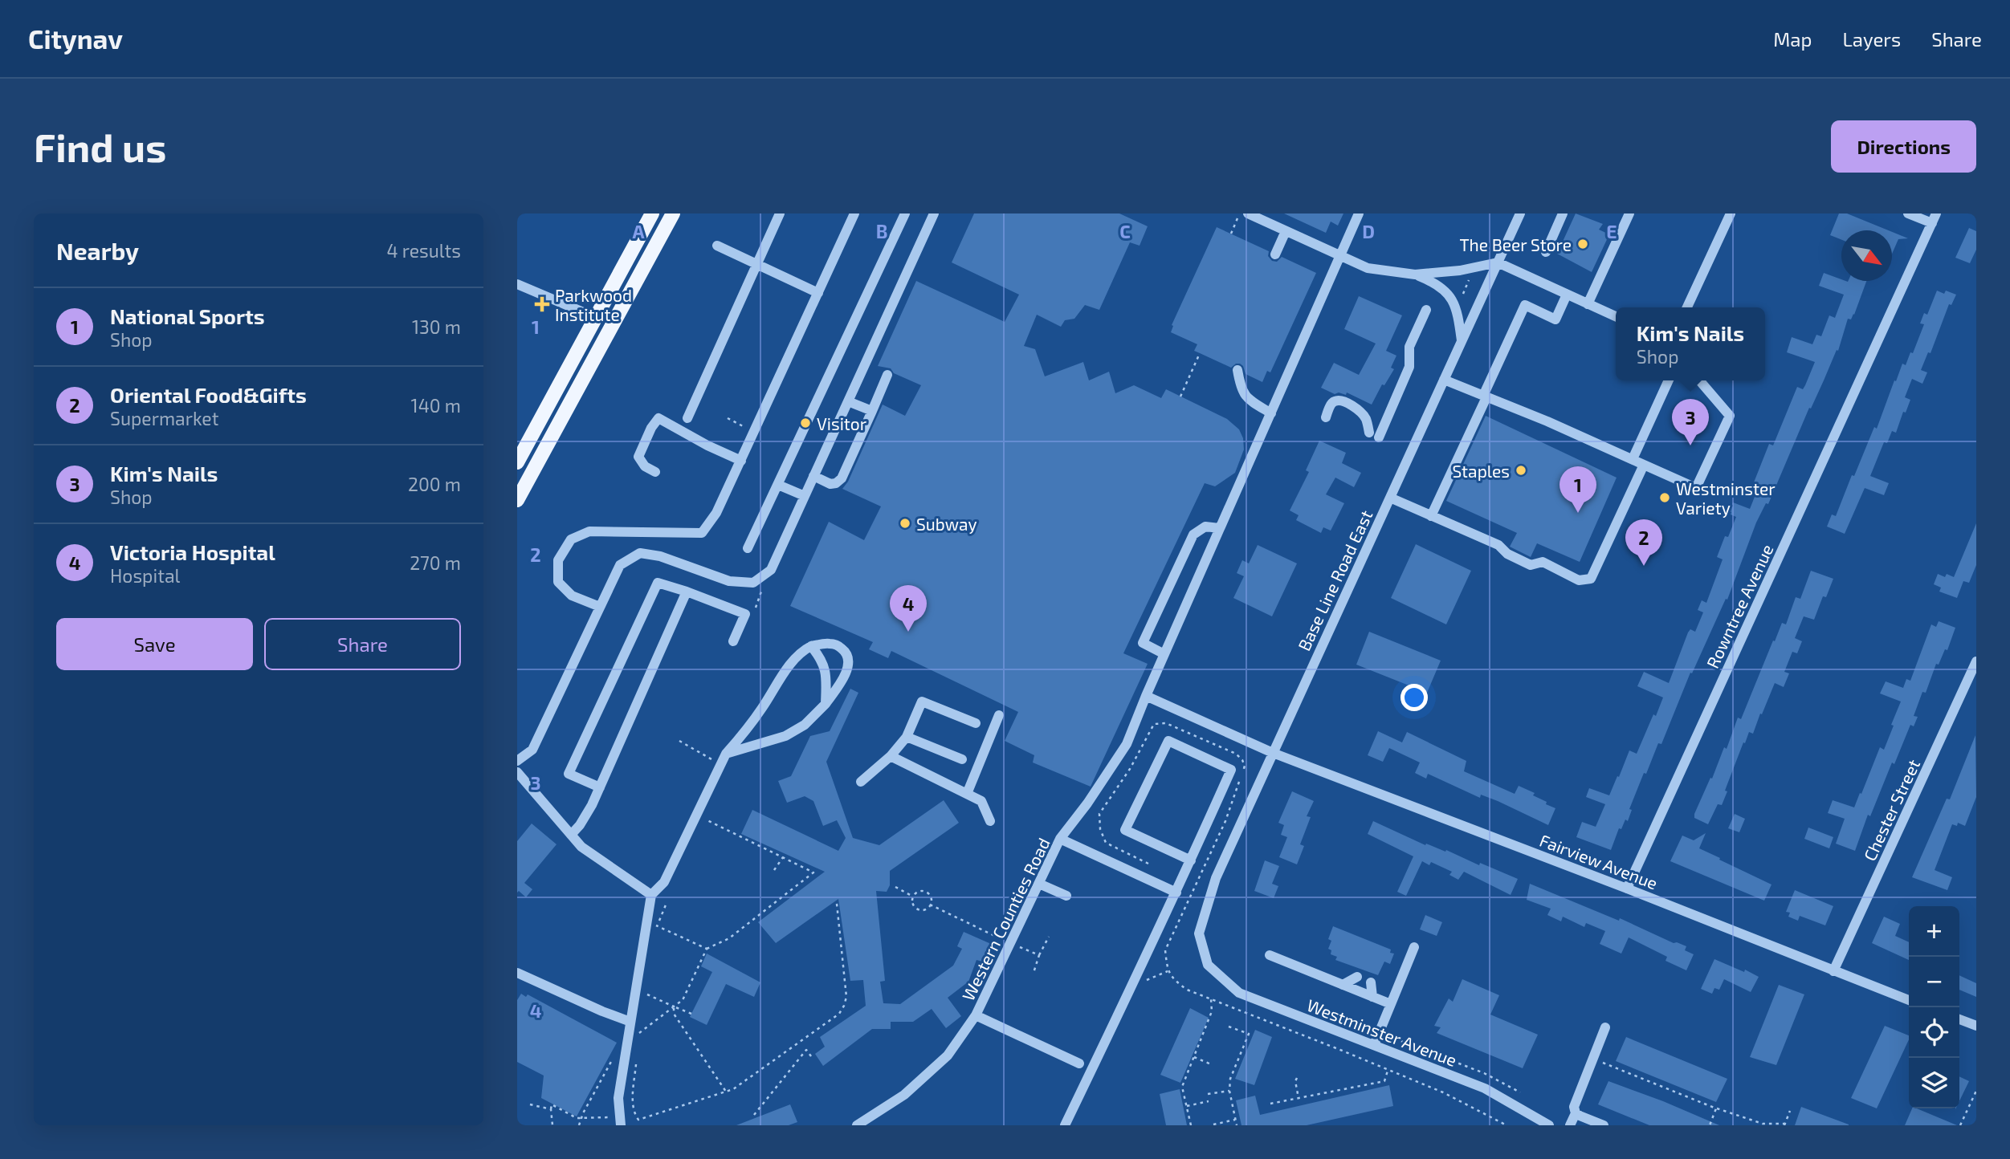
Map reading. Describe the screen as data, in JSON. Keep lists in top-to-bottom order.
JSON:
{
  "streets": {
    "street": [
      "Base Line Road East",
      "Rowntree Avenue",
      "Chester Street",
      "Fairview Avenue",
      "Western Counties Road",
      "Westminster Avenue"
    ]
  },
  "crossings": [
    ["Base Line Road East", "Fairview Avenue"],
    ["Base Line Road East", "Westminster Avenue"],
    ["Rowntree Avenue", "Fairview Avenue"],
    ["Chester Street", "Fairview Avenue"],
    ["Fairview Avenue", "Western Counties Road"]
  ],
  "places": {
    "other": [
      "The Beer Store",
      "Visitor",
      "Staples",
      "Westminster Variety",
      "Subway"
    ],
    "health": ["Parkwood Institute"]
  },
  "north": "bottom right",
  "page": {
    "header": "Citynav",
    "nav": ["Map", "Layers", "Share"],
    "buttons": [
      "Directions",
      ["Save", "Share"]
    ],
    "title": "Find us",
    "heading": ["Nearby", "4 results"],
    "list": [
      {
        "mark": "1",
        "name": "National Sports",
        "note": "Shop",
        "value": "130 m"
      },
      {
        "mark": "2",
        "name": "Oriental Food&Gifts",
        "note": "Supermarket",
        "value": "140 m"
      },
      {
        "mark": "3",
        "name": "Kim's Nails",
        "note": "Shop",
        "value": "200 m"
      },
      {
        "mark": "4",
        "name": "Victoria Hospital",
        "note": "Hospital",
        "value": "270 m"
      }
    ],
    "popup": ["Kim's Nails", "Shop"],
    "pins": [
      "3",
      "1",
      "2",
      "4"
    ],
    "map_buttons": ["+", "−"]
  },
  "grid": {
    "columns": [
      "A",
      "B",
      "C",
      "D",
      "E"
    ],
    "rows": [
      "1",
      "2",
      "3",
      "4"
    ]
  }
}
